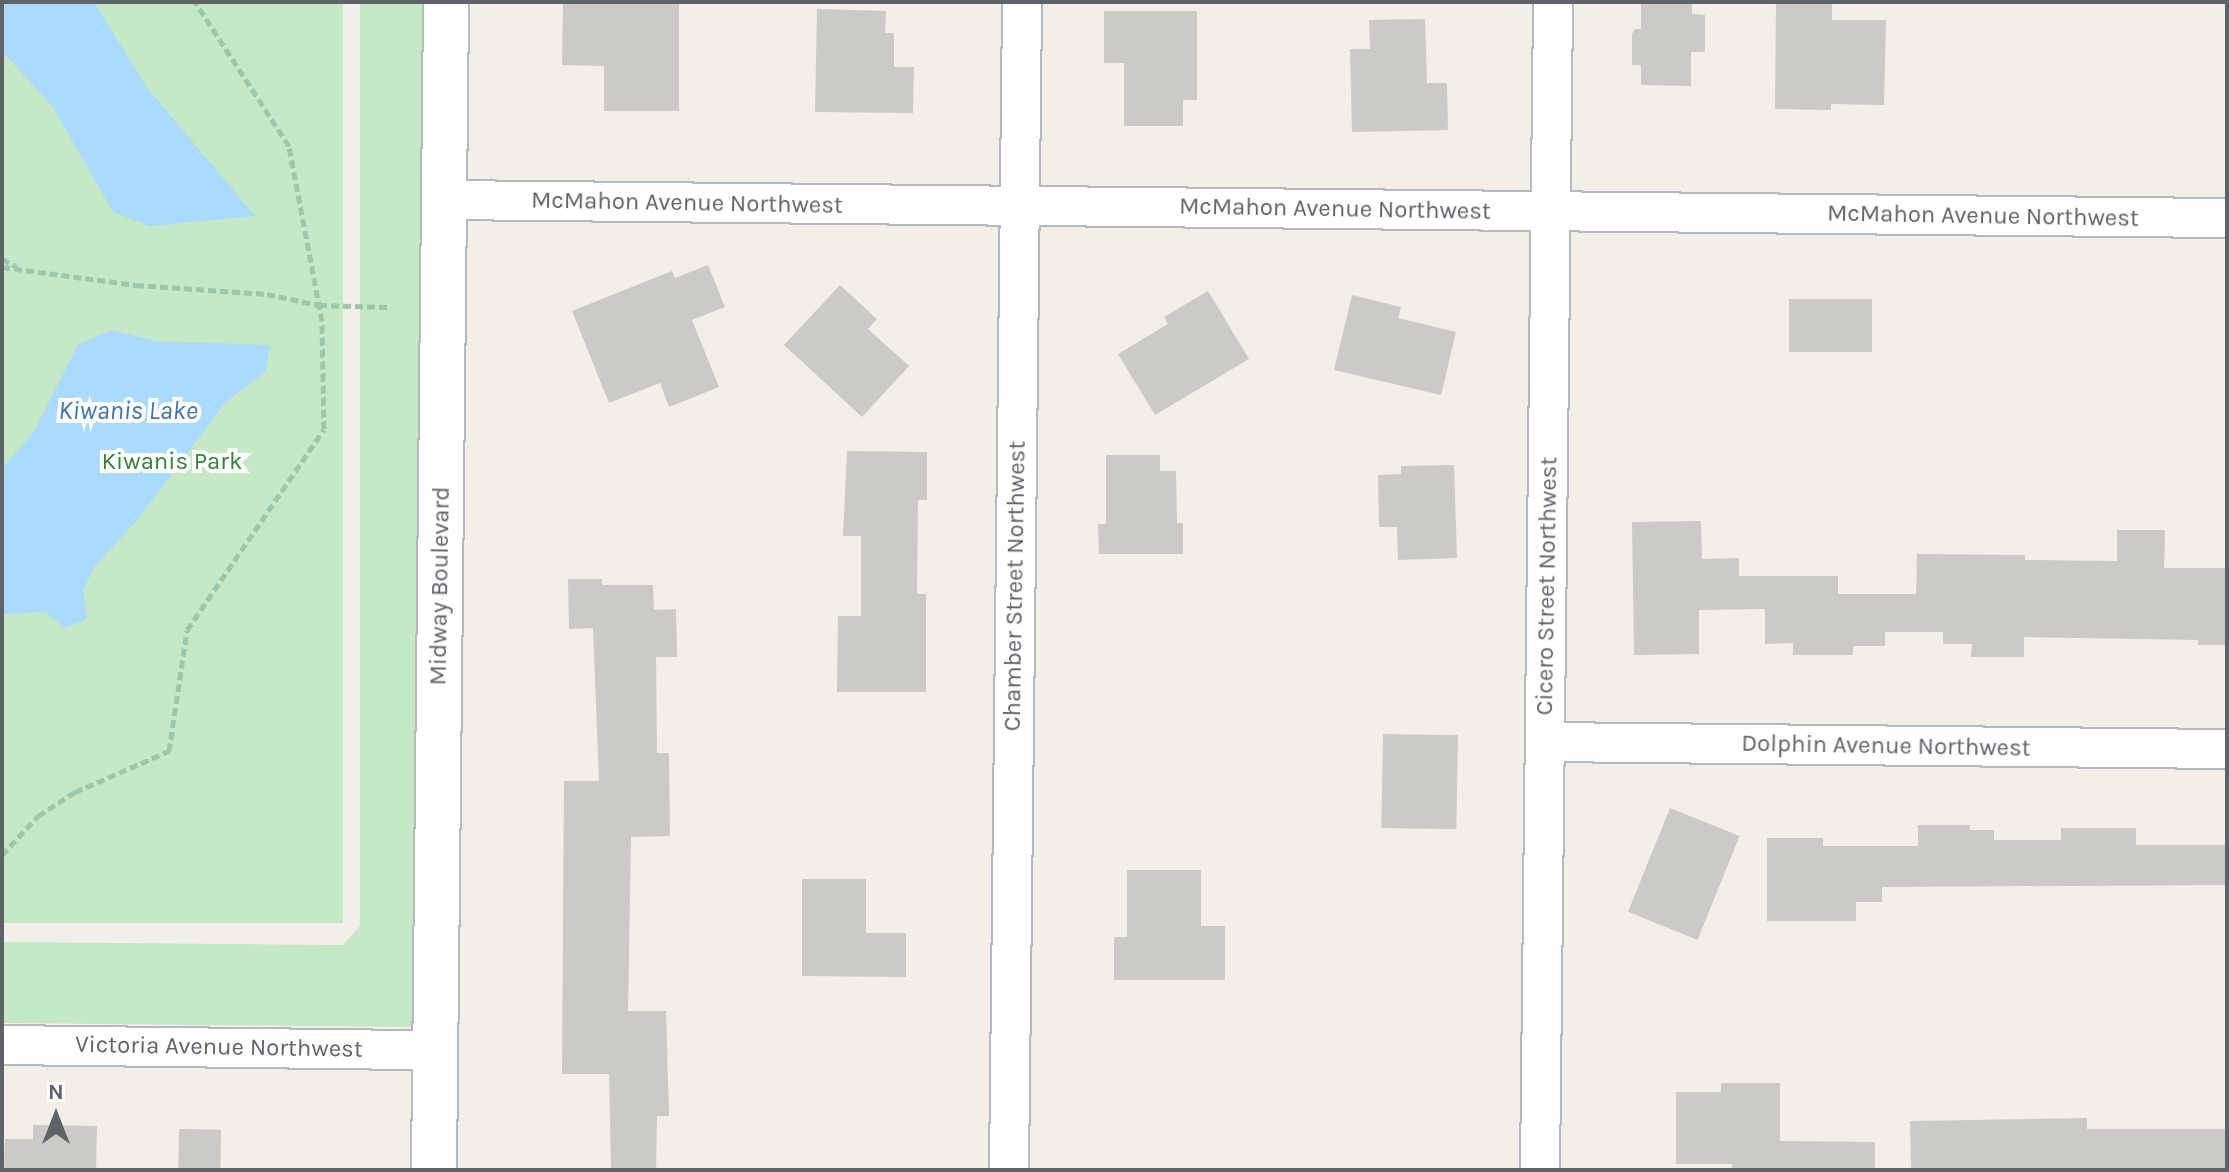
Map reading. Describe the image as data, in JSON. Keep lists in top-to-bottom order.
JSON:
{
  "streets": {
    "street": [
      "McMahon Avenue Northwest",
      "Midway Boulevard",
      "Chamber Street Northwest",
      "Cicero Street Northwest",
      "Dolphin Avenue Northwest",
      "Victoria Avenue Northwest"
    ]
  },
  "crossings": [
    ["McMahon Avenue Northwest", "Midway Boulevard"],
    ["McMahon Avenue Northwest", "Chamber Street Northwest"],
    ["McMahon Avenue Northwest", "Cicero Street Northwest"],
    ["Midway Boulevard", "Victoria Avenue Northwest"],
    ["Cicero Street Northwest", "Dolphin Avenue Northwest"]
  ],
  "water": ["Kiwanis Lake"],
  "parks": ["Kiwanis Park"],
  "north": "top"
}
